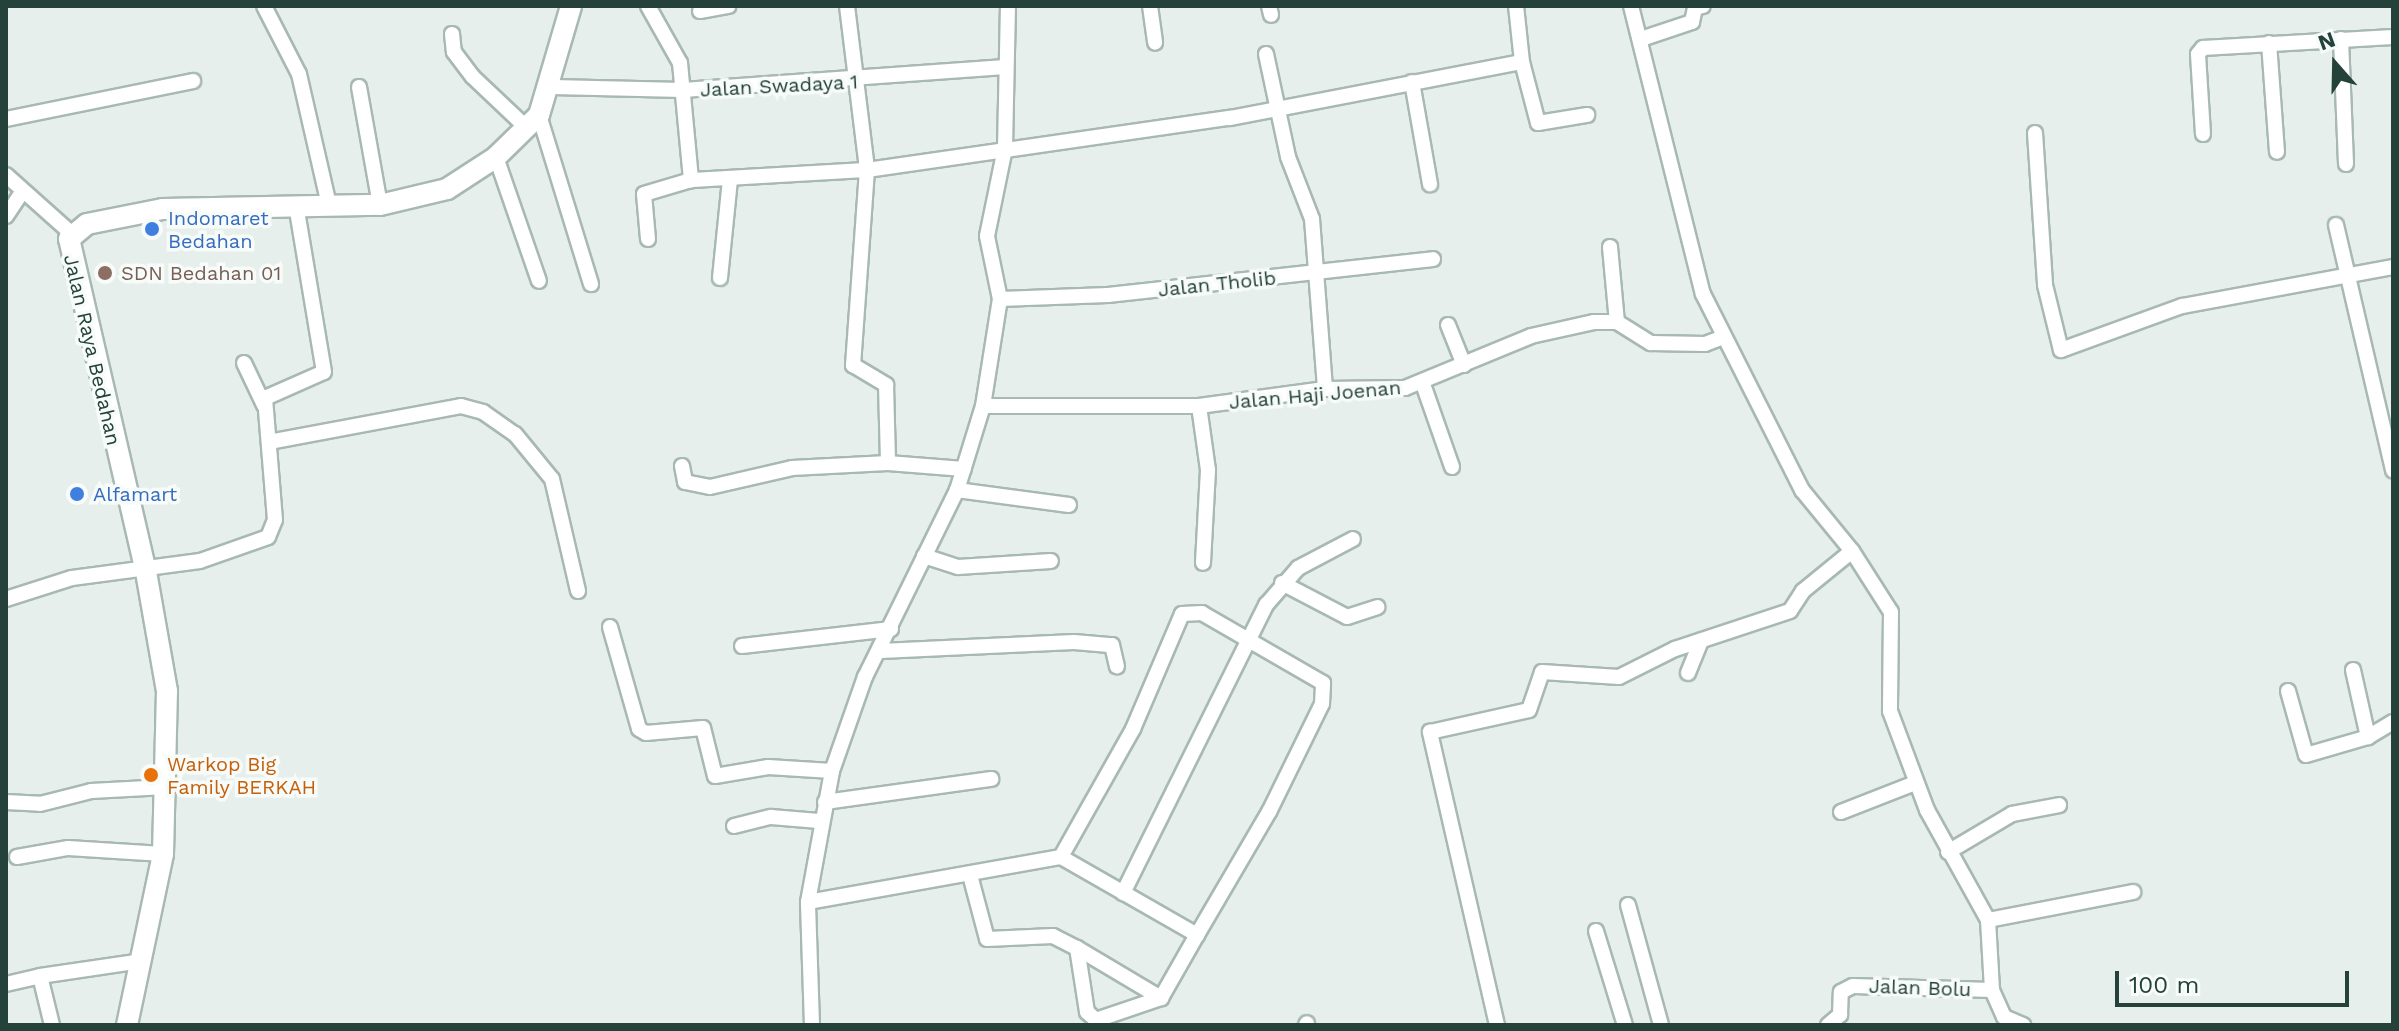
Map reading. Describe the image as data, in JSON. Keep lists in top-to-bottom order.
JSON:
{
  "streets": {
    "street": [
      "Jalan Swadaya 1",
      "Jalan Tholib",
      "Jalan Raya Bedahan",
      "Jalan Haji Joenan",
      "Jalan Bolu"
    ]
  },
  "crossings": [
    ["Jalan Swadaya 1", "Jalan Raya Bedahan"]
  ],
  "places": [
    "Indomaret Bedahan",
    "SDN Bedahan 01",
    "Alfamart",
    "Warkop Big Family BERKAH"
  ],
  "scale_bar": "100 m",
  "north": "top"
}
